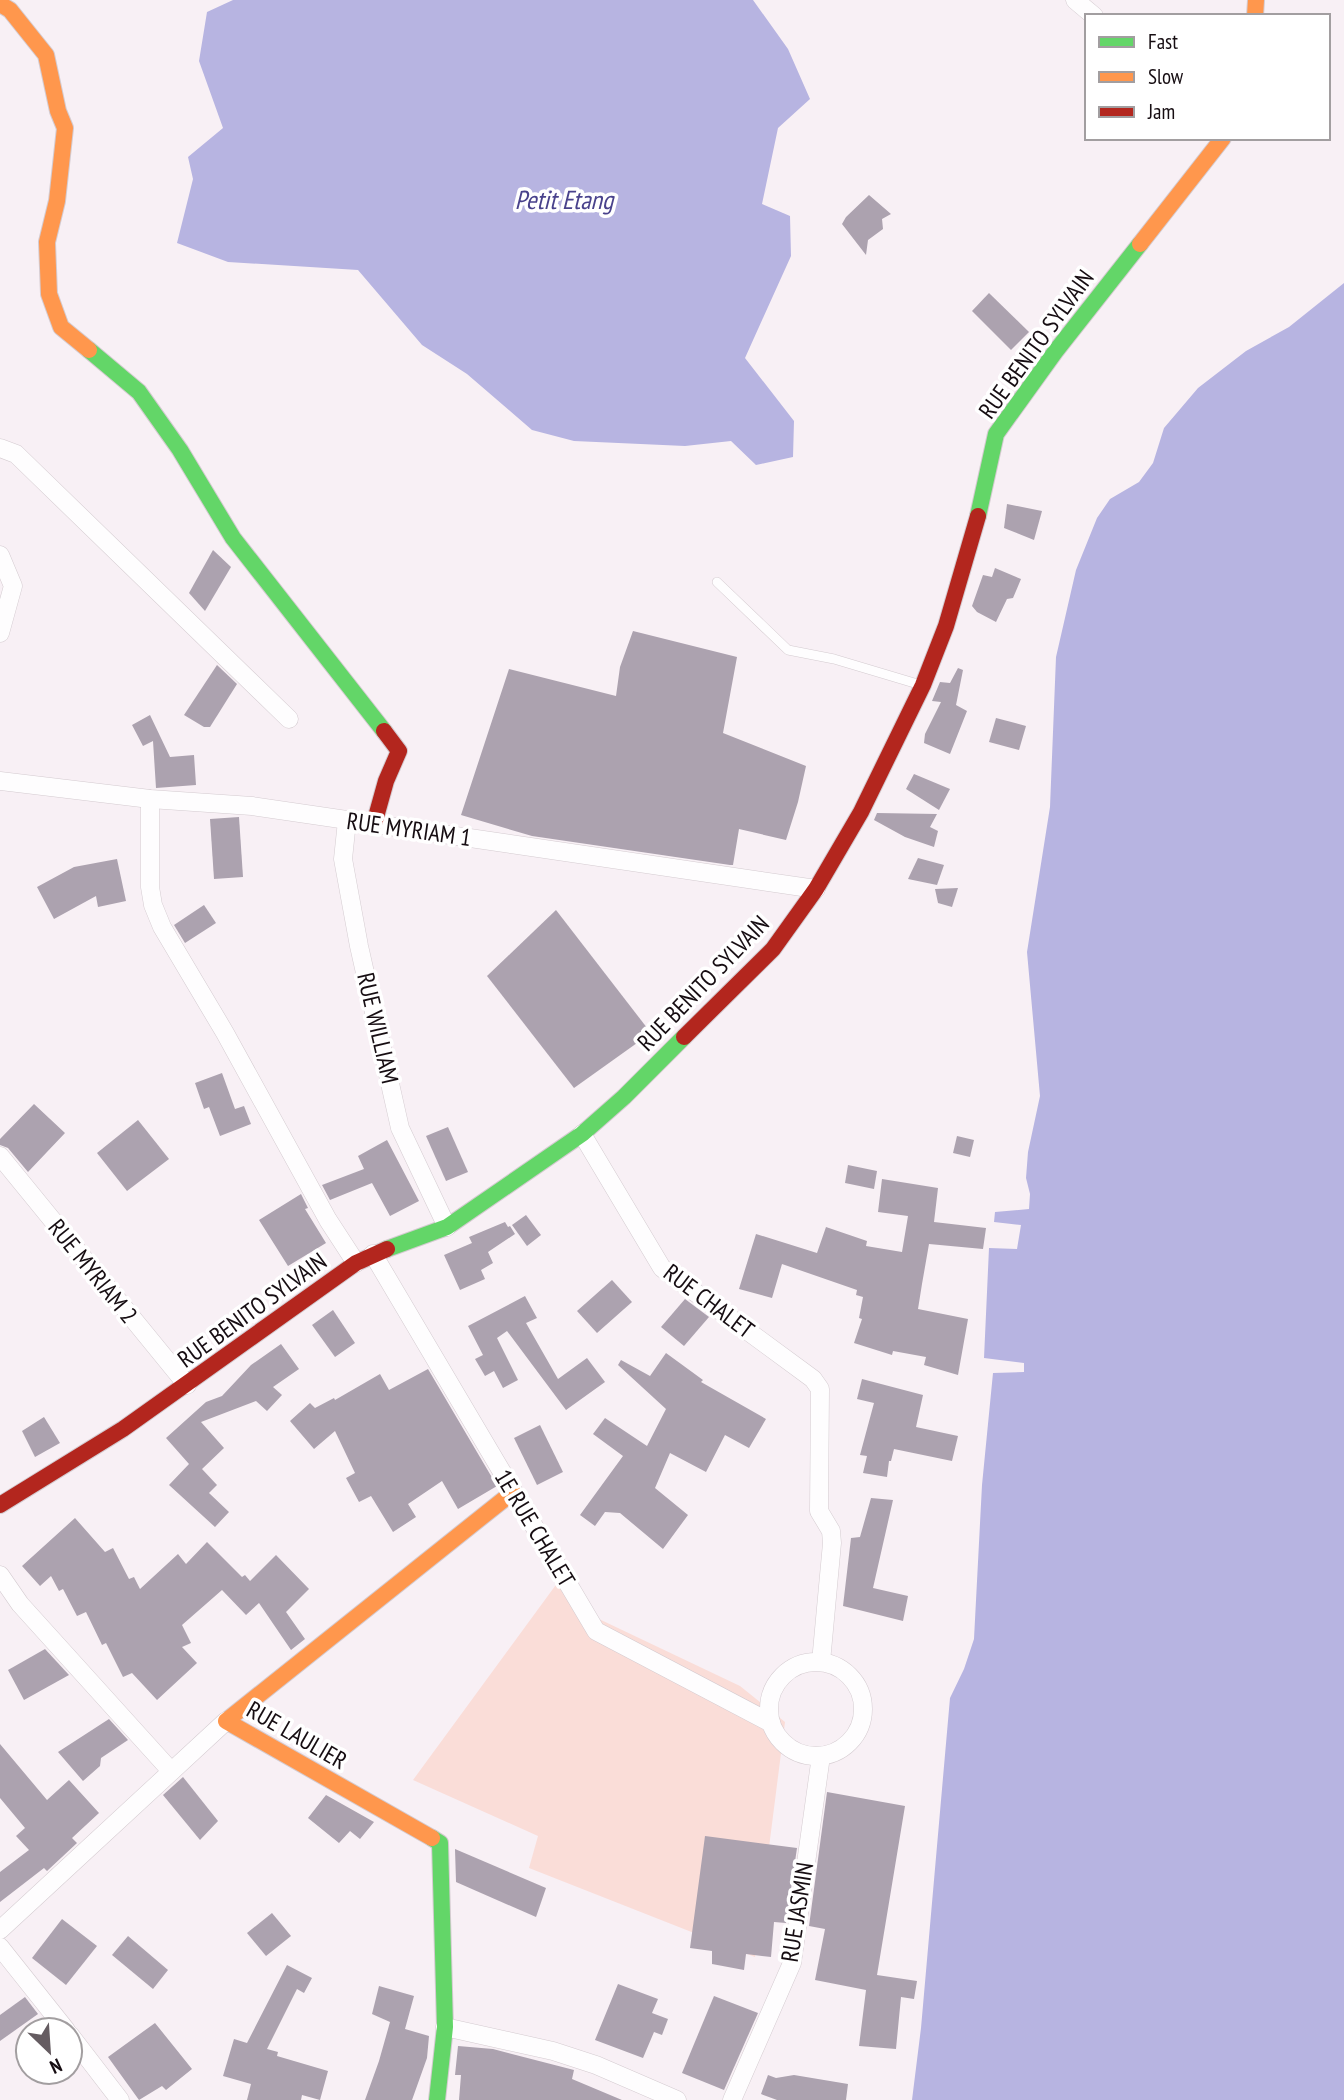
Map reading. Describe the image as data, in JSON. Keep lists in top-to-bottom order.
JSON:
{
  "streets": {
    "main road": ["RUE BENITO SYLVAIN", "RUE LAULIER"],
    "street": [
      "RUE MYRIAM 1",
      "RUE WILLIAM",
      "RUE MYRIAM 2",
      "RUE CHALET",
      "1E RUE CHALET",
      "RUE JASMIN"
    ]
  },
  "crossings": [
    ["RUE BENITO SYLVAIN", "RUE MYRIAM 1"],
    ["RUE BENITO SYLVAIN", "RUE WILLIAM"],
    ["RUE BENITO SYLVAIN", "RUE MYRIAM 2"],
    ["RUE BENITO SYLVAIN", "RUE CHALET"],
    ["RUE BENITO SYLVAIN", "1E RUE CHALET"],
    ["RUE MYRIAM 1", "RUE WILLIAM"],
    ["RUE CHALET", "1E RUE CHALET"],
    ["RUE CHALET", "RUE JASMIN"],
    ["1E RUE CHALET", "RUE LAULIER"],
    ["1E RUE CHALET", "RUE JASMIN"]
  ],
  "water": ["Petit Etang"],
  "legend": ["Fast", "Slow", "Jam"],
  "north": "bottom right"
}
